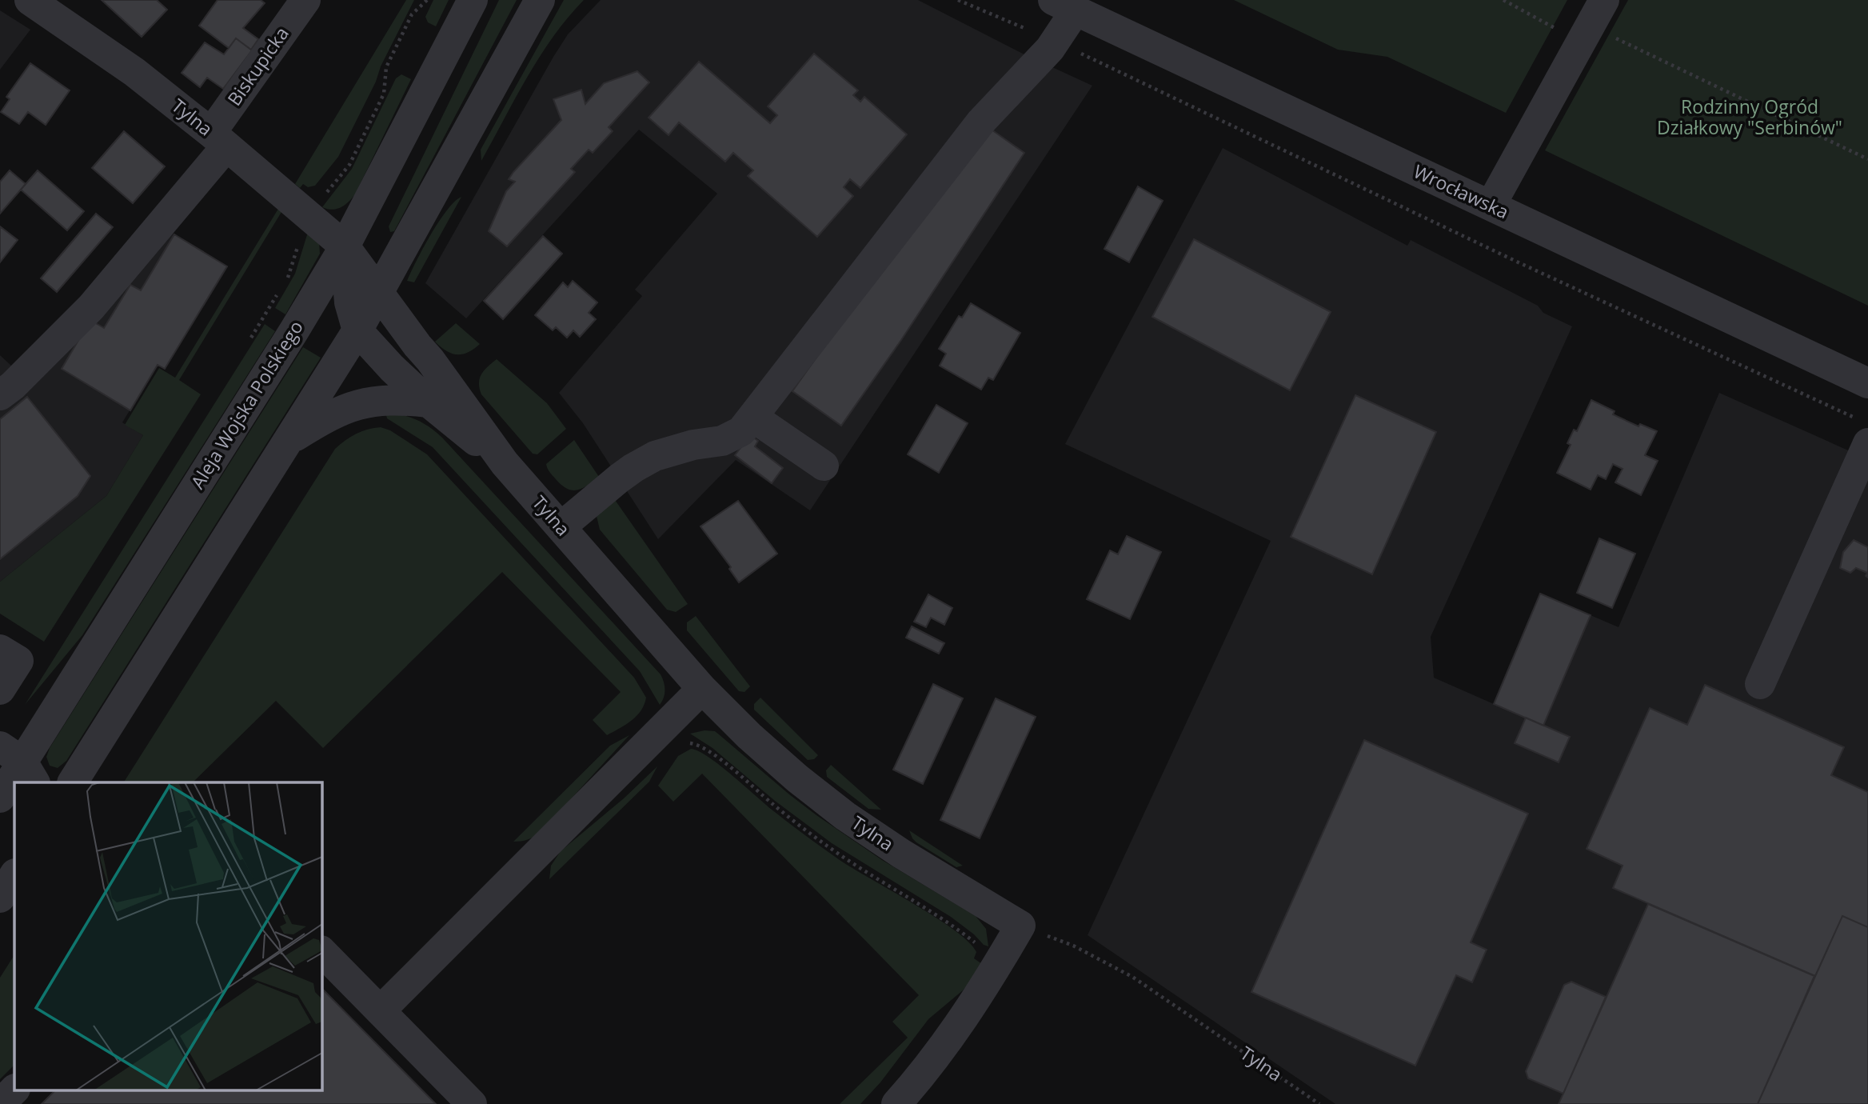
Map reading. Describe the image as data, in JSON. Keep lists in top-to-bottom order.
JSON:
{
  "streets": {
    "street": [
      "Biskupicka",
      "Tylna",
      "Wrocławska",
      "Aleja Wojska Polskiego"
    ]
  },
  "crossings": [
    ["Biskupicka", "Tylna"],
    ["Tylna", "Aleja Wojska Polskiego"]
  ],
  "parks": ["Rodzinny Ogród Działkowy \"Serbinów\""]
}
